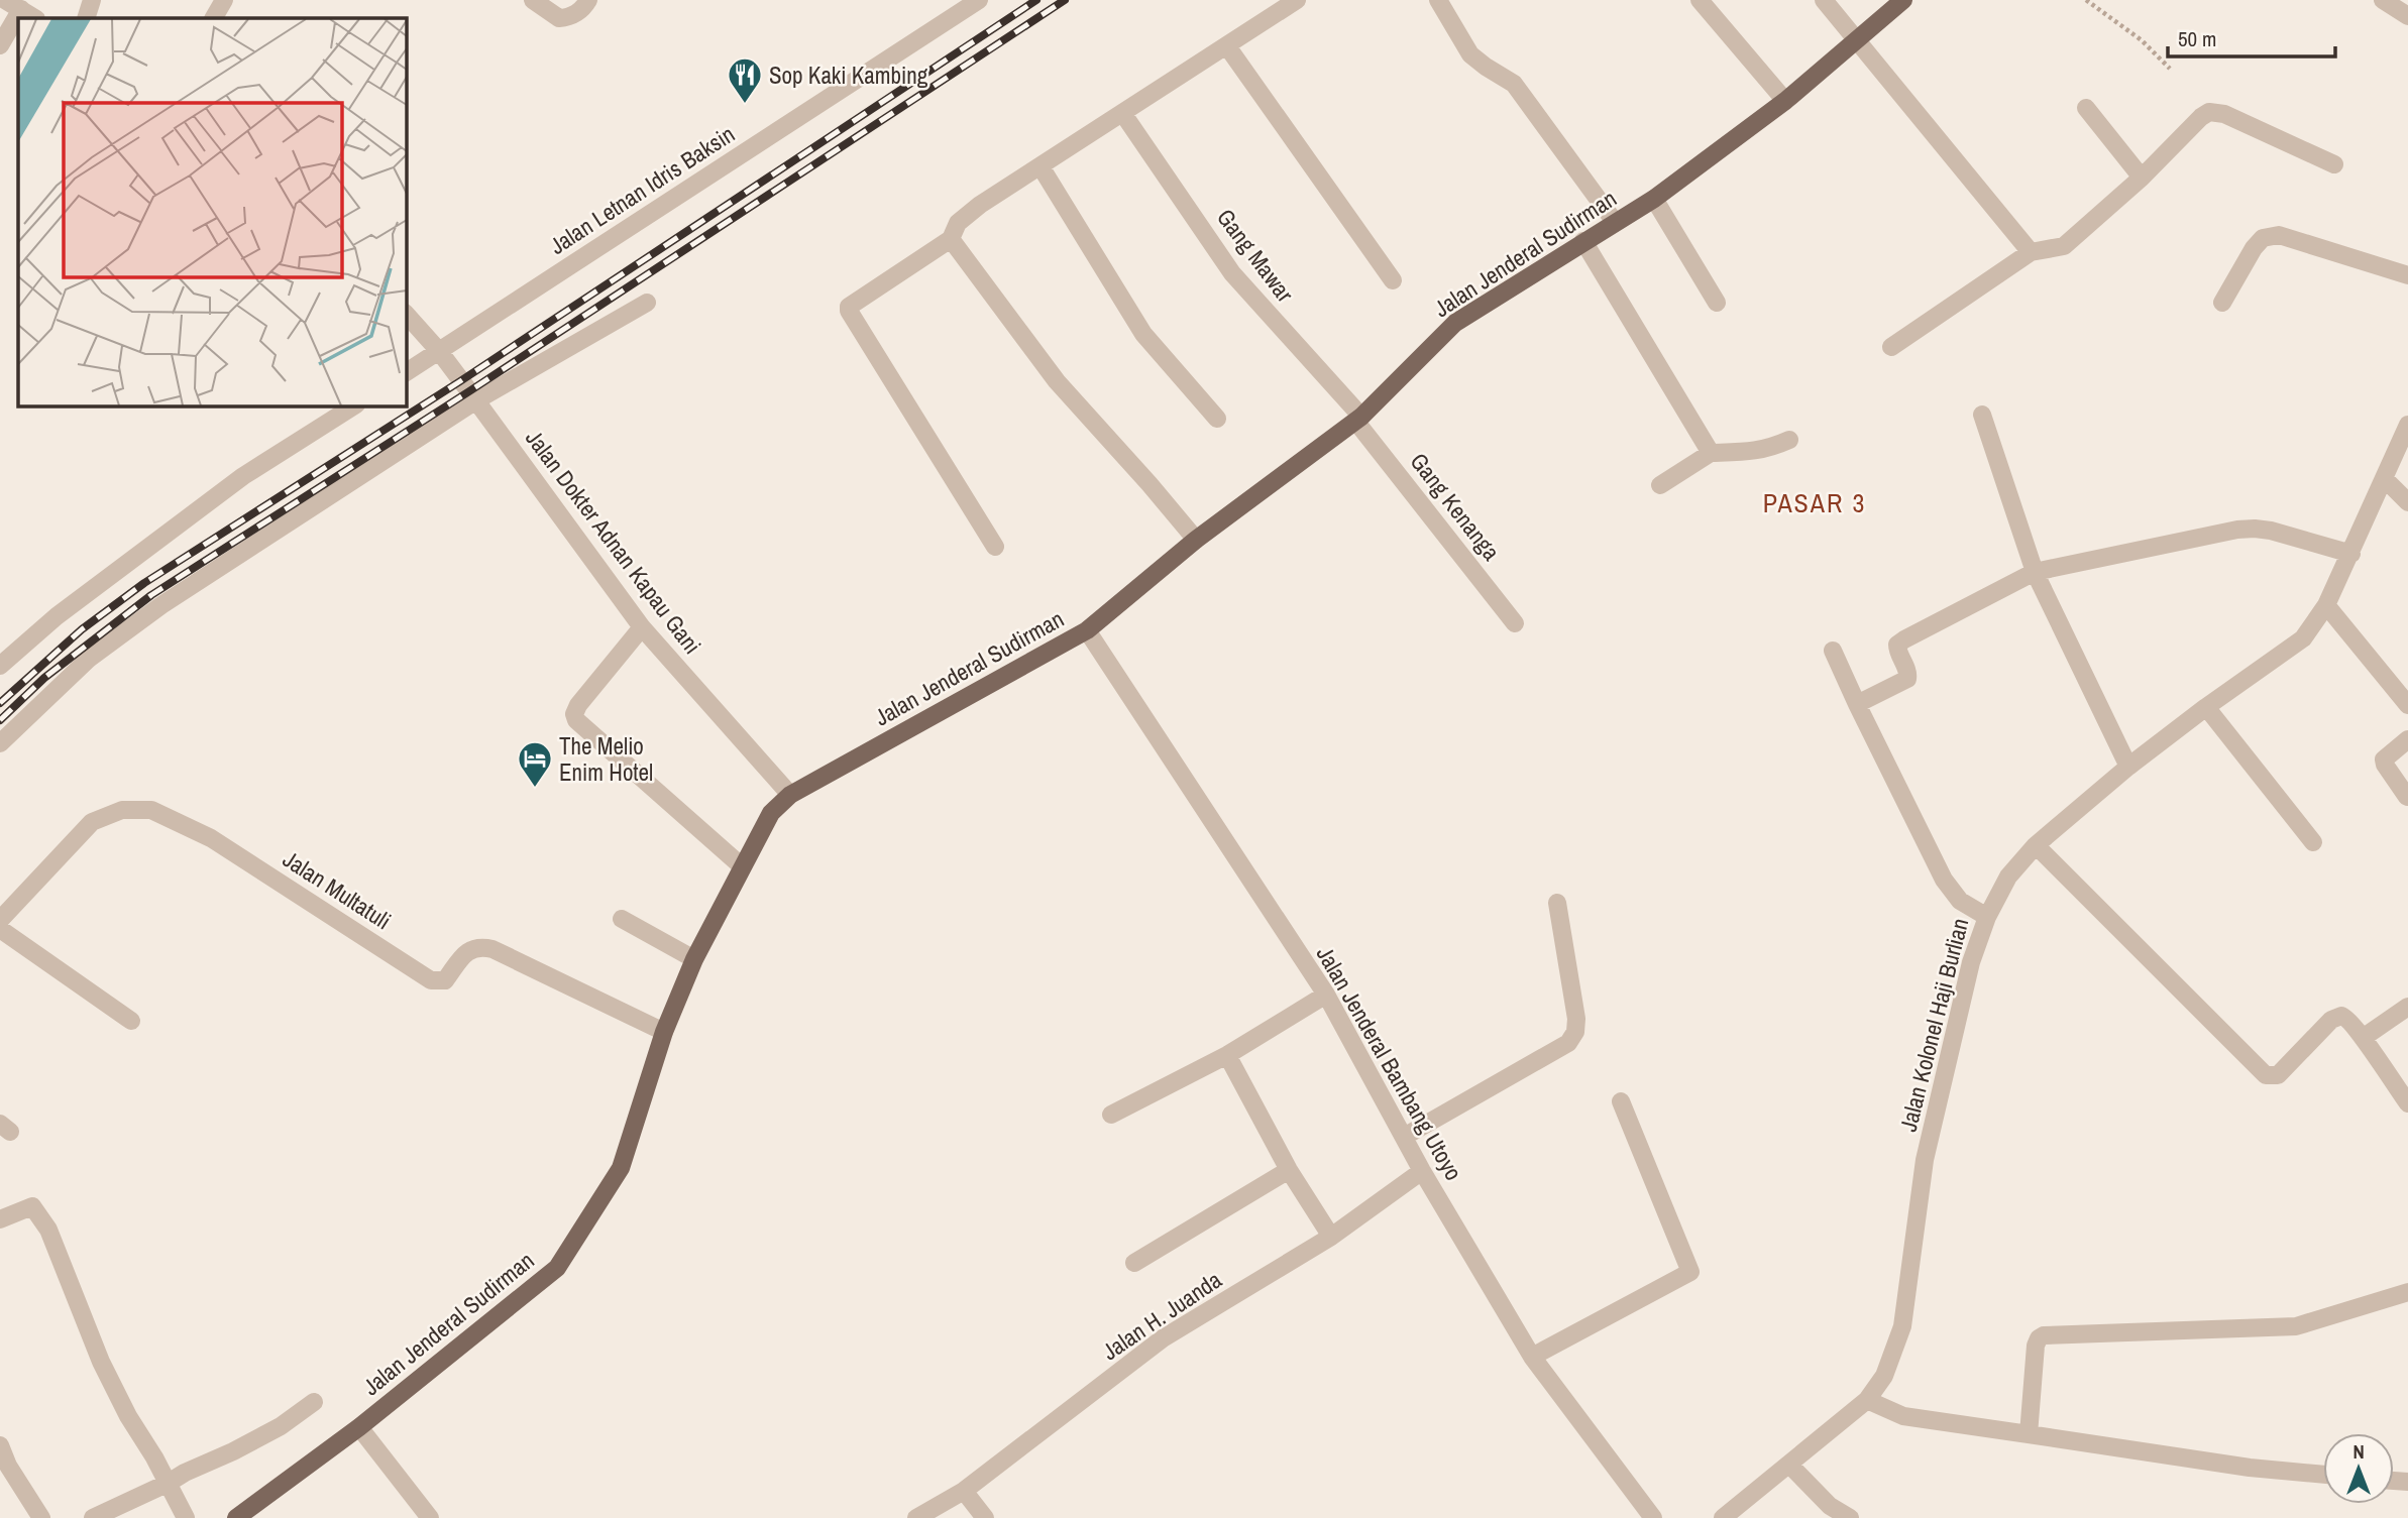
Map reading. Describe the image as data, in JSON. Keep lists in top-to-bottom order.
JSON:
{
  "streets": {
    "main road": ["Jalan Jenderal Sudirman"],
    "street": [
      "Jalan Letnan Idris Baksin",
      "Gang Mawar",
      "Gang Kenanga",
      "Jalan Dokter Adnan Kapau Gani",
      "Jalan Multatuli",
      "Jalan Kolonel Haji Burlian",
      "Jalan Jenderal Bambang Utoyo",
      "Jalan H. Juanda"
    ]
  },
  "crossings": [
    ["Jalan Letnan Idris Baksin", "Jalan Dokter Adnan Kapau Gani"],
    ["Jalan Jenderal Sudirman", "Gang Mawar"],
    ["Jalan Jenderal Sudirman", "Gang Kenanga"],
    ["Jalan Jenderal Sudirman", "Jalan Dokter Adnan Kapau Gani"],
    ["Jalan Jenderal Sudirman", "Jalan Multatuli"],
    ["Jalan Jenderal Sudirman", "Jalan Jenderal Bambang Utoyo"],
    ["Gang Mawar", "Gang Kenanga"],
    ["Jalan Jenderal Bambang Utoyo", "Jalan H. Juanda"]
  ],
  "districts": ["PASAR 3"],
  "places": {
    "restaurant": ["Sop Kaki Kambing"],
    "hotel": ["The Melio Enim Hotel"]
  },
  "scale_bar": "50 m",
  "north": "top"
}
